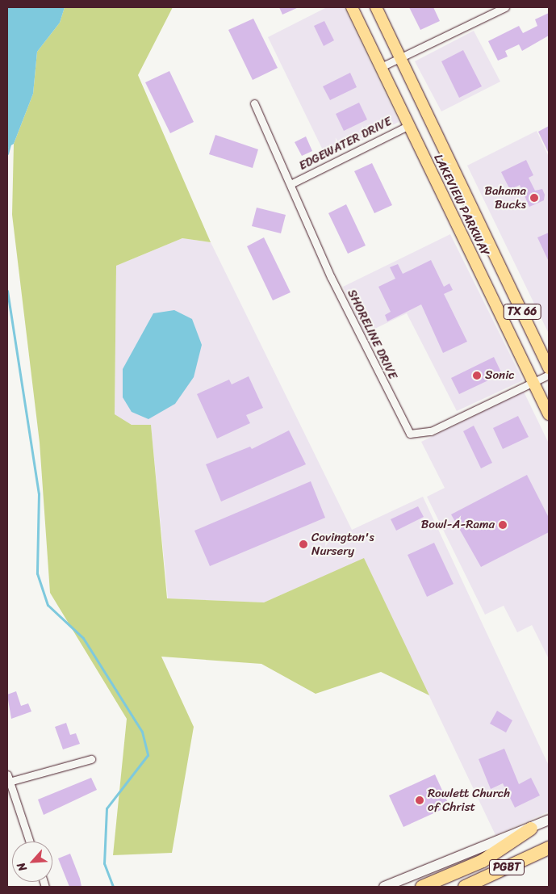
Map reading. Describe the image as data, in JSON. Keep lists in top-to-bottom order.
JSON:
{
  "streets": {
    "highway": ["PGBT"],
    "main road": ["LAKEVIEW PARKWAY", "TX 66"],
    "street": ["EDGEWATER DRIVE", "SHORELINE DRIVE"]
  },
  "crossings": [
    ["EDGEWATER DRIVE", "LAKEVIEW PARKWAY"],
    ["EDGEWATER DRIVE", "SHORELINE DRIVE"],
    ["LAKEVIEW PARKWAY", "SHORELINE DRIVE"]
  ],
  "places": [
    "Bahama Bucks",
    "Sonic",
    "Bowl-A-Rama",
    "Covington's Nursery",
    "Rowlett Church of Christ"
  ],
  "north": "bottom left"
}
